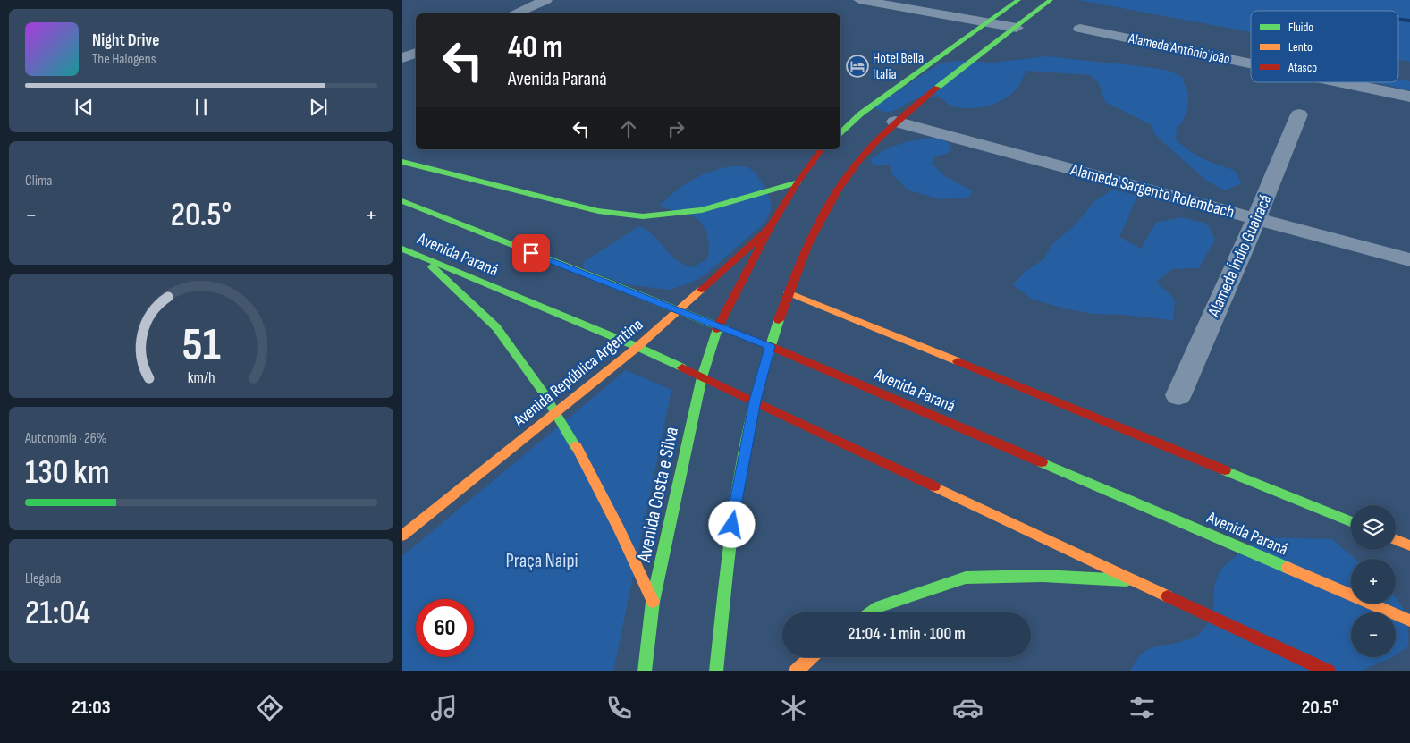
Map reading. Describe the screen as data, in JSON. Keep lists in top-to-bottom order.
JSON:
{
  "streets": {
    "main road": ["Avenida Paraná", "Avenida República Argentina", "Avenida Costa e Silva"],
    "street": ["Alameda Antônio João", "Alameda Sargento Rolembach", "Alameda Índio Guairacá"]
  },
  "crossings": [
    ["Alameda Sargento Rolembach", "Alameda Índio Guairacá"],
    ["Avenida Paraná", "Avenida República Argentina"],
    ["Avenida Paraná", "Avenida Costa e Silva"],
    ["Avenida República Argentina", "Avenida Costa e Silva"]
  ],
  "parks": ["Praça Naipi"],
  "places": {
    "hotel": ["Hotel Bella Italia"]
  },
  "legend": ["Fluido", "Lento", "Atasco"],
  "page": {
    "turn": ["40 m", "Avenida Paraná"],
    "song": ["Night Drive", "The Halogens"],
    "tile": [
      "Clima",
      ["Autonomía · 26%", "130 km"],
      ["Llegada", "21:04"]
    ],
    "heat": ["−", "20.5°", "+"],
    "map_buttons": ["+", "−"],
    "limit": "60",
    "trip": "21:04 · 1 min · 100 m",
    "tabs": ["21:03", "20.5°"],
    "gauge": ["51", "km/h"]
  }
}
